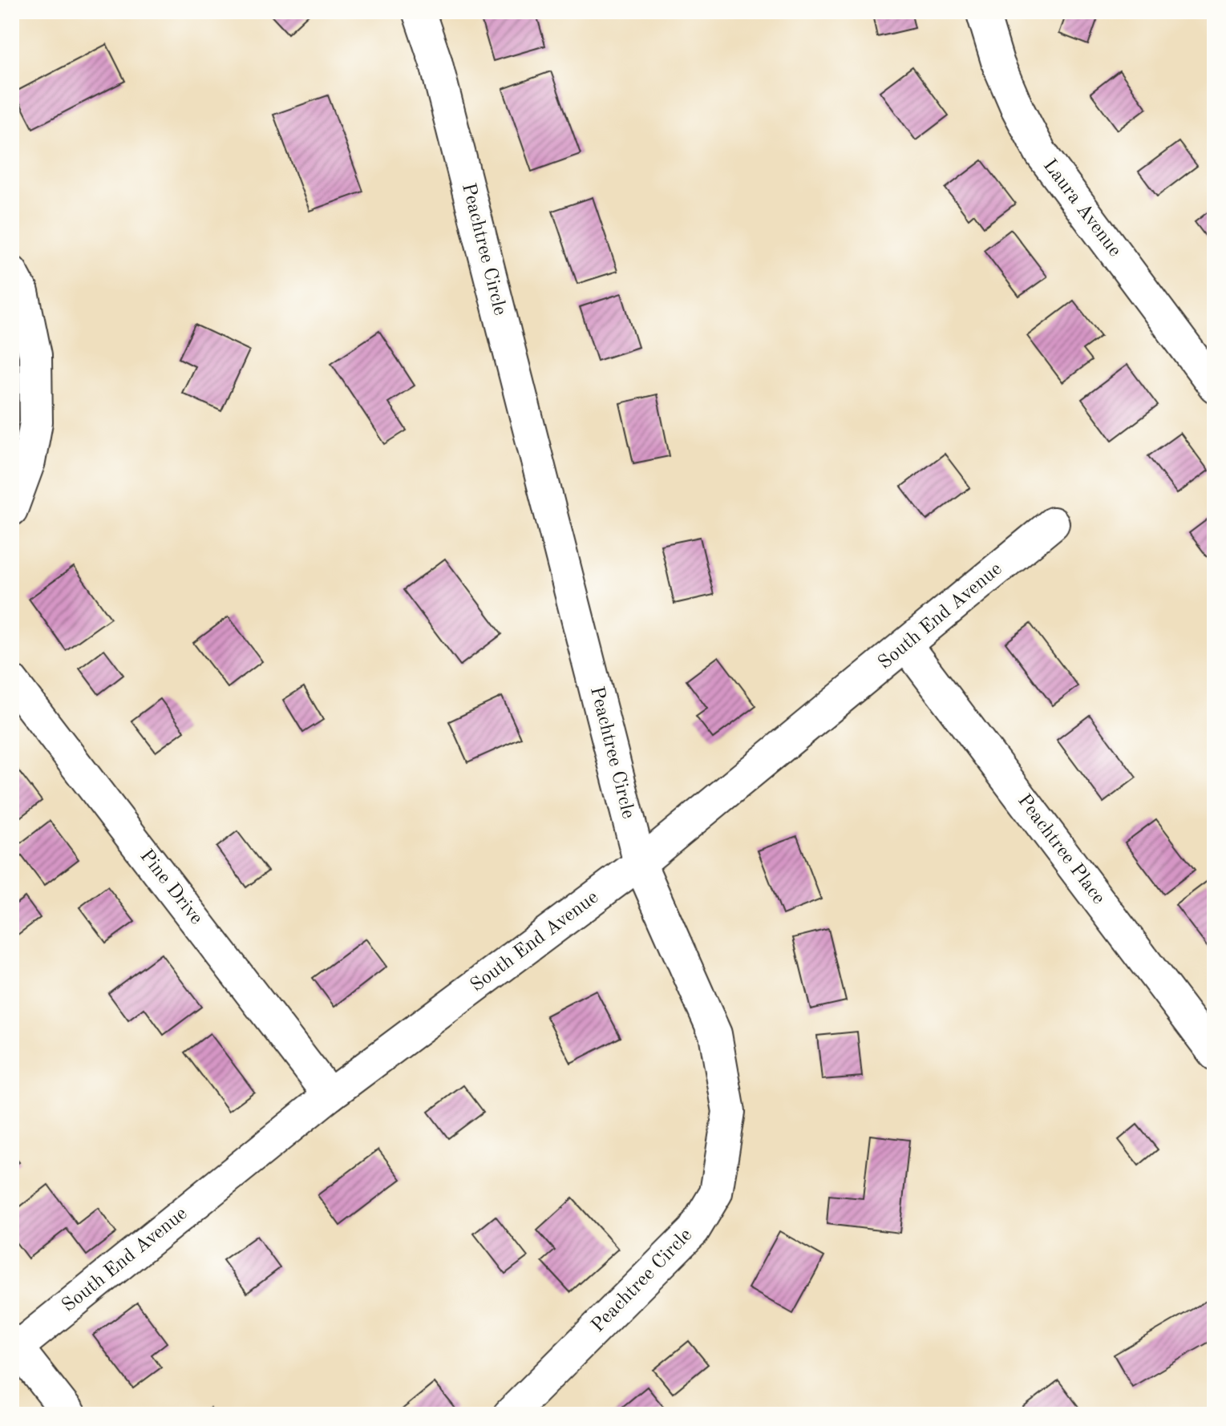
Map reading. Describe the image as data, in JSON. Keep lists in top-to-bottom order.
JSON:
{
  "streets": {
    "street": [
      "Laura Avenue",
      "Peachtree Circle",
      "South End Avenue",
      "Peachtree Place",
      "Pine Drive"
    ]
  },
  "crossings": [
    ["Peachtree Circle", "South End Avenue"],
    ["South End Avenue", "Peachtree Place"],
    ["South End Avenue", "Pine Drive"]
  ]
}
